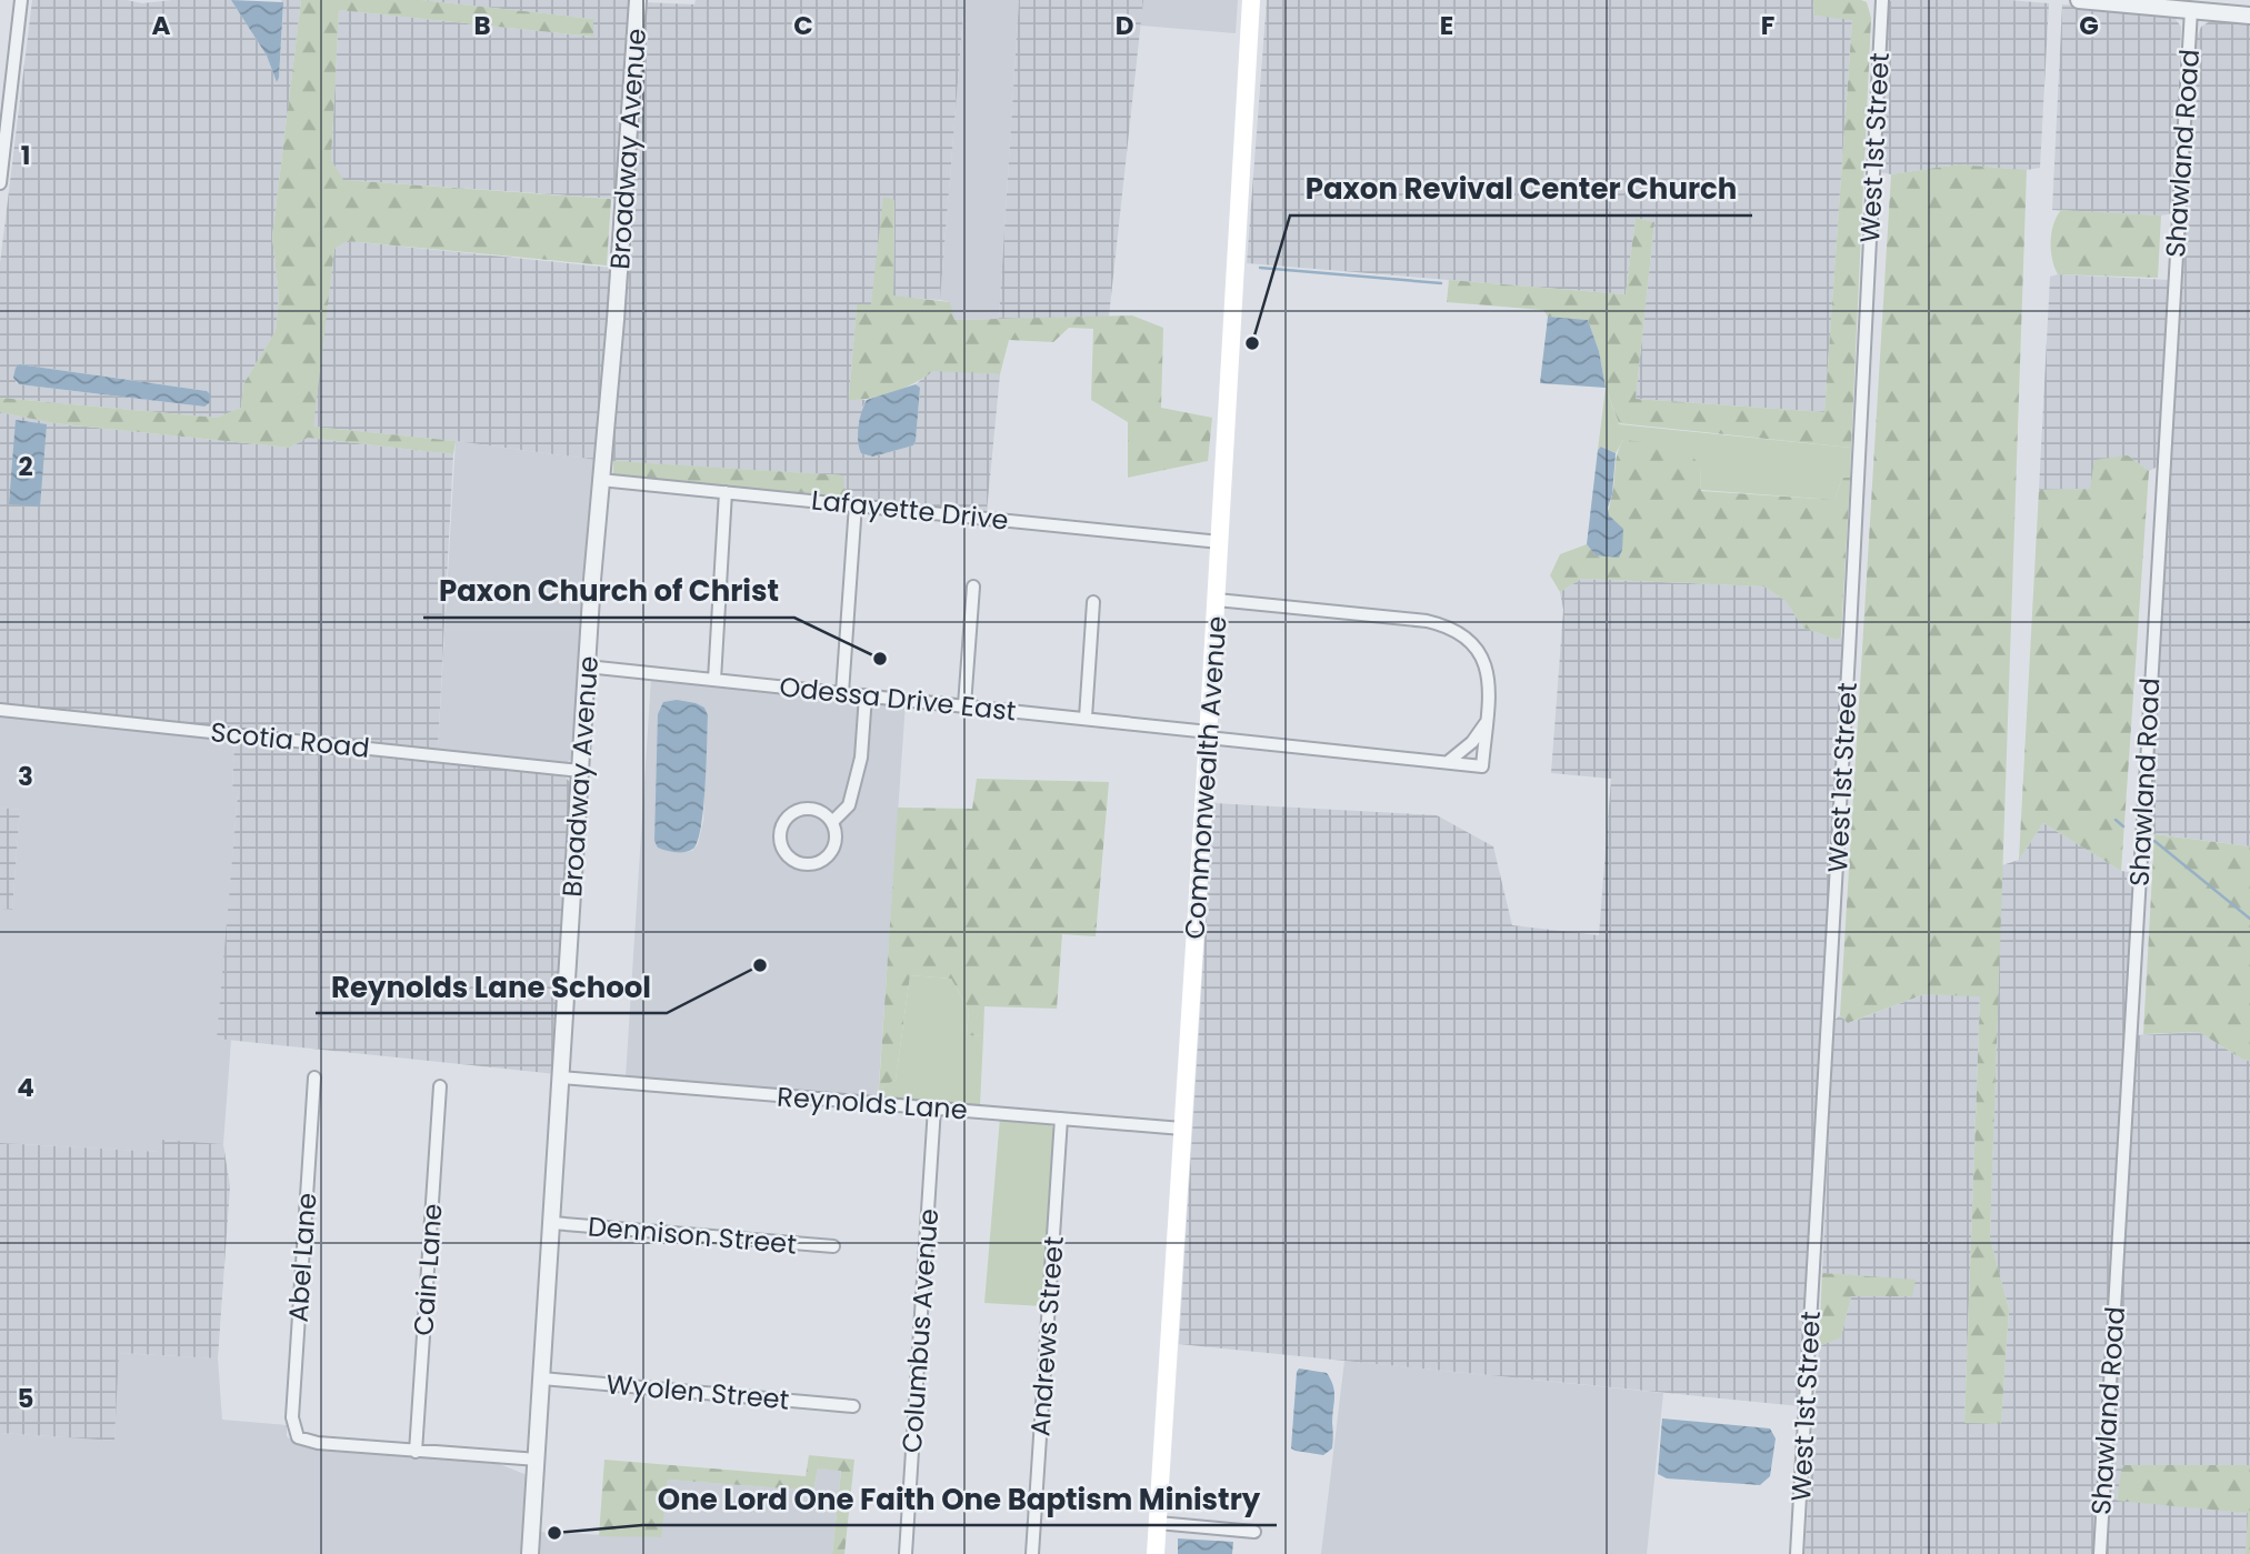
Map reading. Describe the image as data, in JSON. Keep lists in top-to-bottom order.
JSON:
{
  "streets": {
    "main road": ["Commonwealth Avenue"],
    "street": [
      "West 1st Street",
      "Broadway Avenue",
      "Shawland Road",
      "Lafayette Drive",
      "Odessa Drive East",
      "Scotia Road",
      "Reynolds Lane",
      "Dennison Street",
      "Abel Lane",
      "Cain Lane",
      "Columbus Avenue",
      "Andrews Street",
      "Wyolen Street"
    ]
  },
  "crossings": [
    ["Broadway Avenue", "Lafayette Drive"],
    ["Broadway Avenue", "Odessa Drive East"],
    ["Broadway Avenue", "Scotia Road"],
    ["Broadway Avenue", "Reynolds Lane"],
    ["Broadway Avenue", "Dennison Street"],
    ["Broadway Avenue", "Wyolen Street"],
    ["Lafayette Drive", "Commonwealth Avenue"],
    ["Odessa Drive East", "Commonwealth Avenue"],
    ["Commonwealth Avenue", "Reynolds Lane"],
    ["Reynolds Lane", "Columbus Avenue"],
    ["Reynolds Lane", "Andrews Street"],
    ["Abel Lane", "Cain Lane"]
  ],
  "places": [
    "Paxon Revival Center Church",
    "Paxon Church of Christ",
    "Reynolds Lane School",
    "One Lord One Faith One Baptism Ministry"
  ],
  "grid": {
    "columns": [
      "A",
      "B",
      "C",
      "D",
      "E",
      "F",
      "G"
    ],
    "rows": [
      "1",
      "2",
      "3",
      "4",
      "5"
    ]
  }
}
